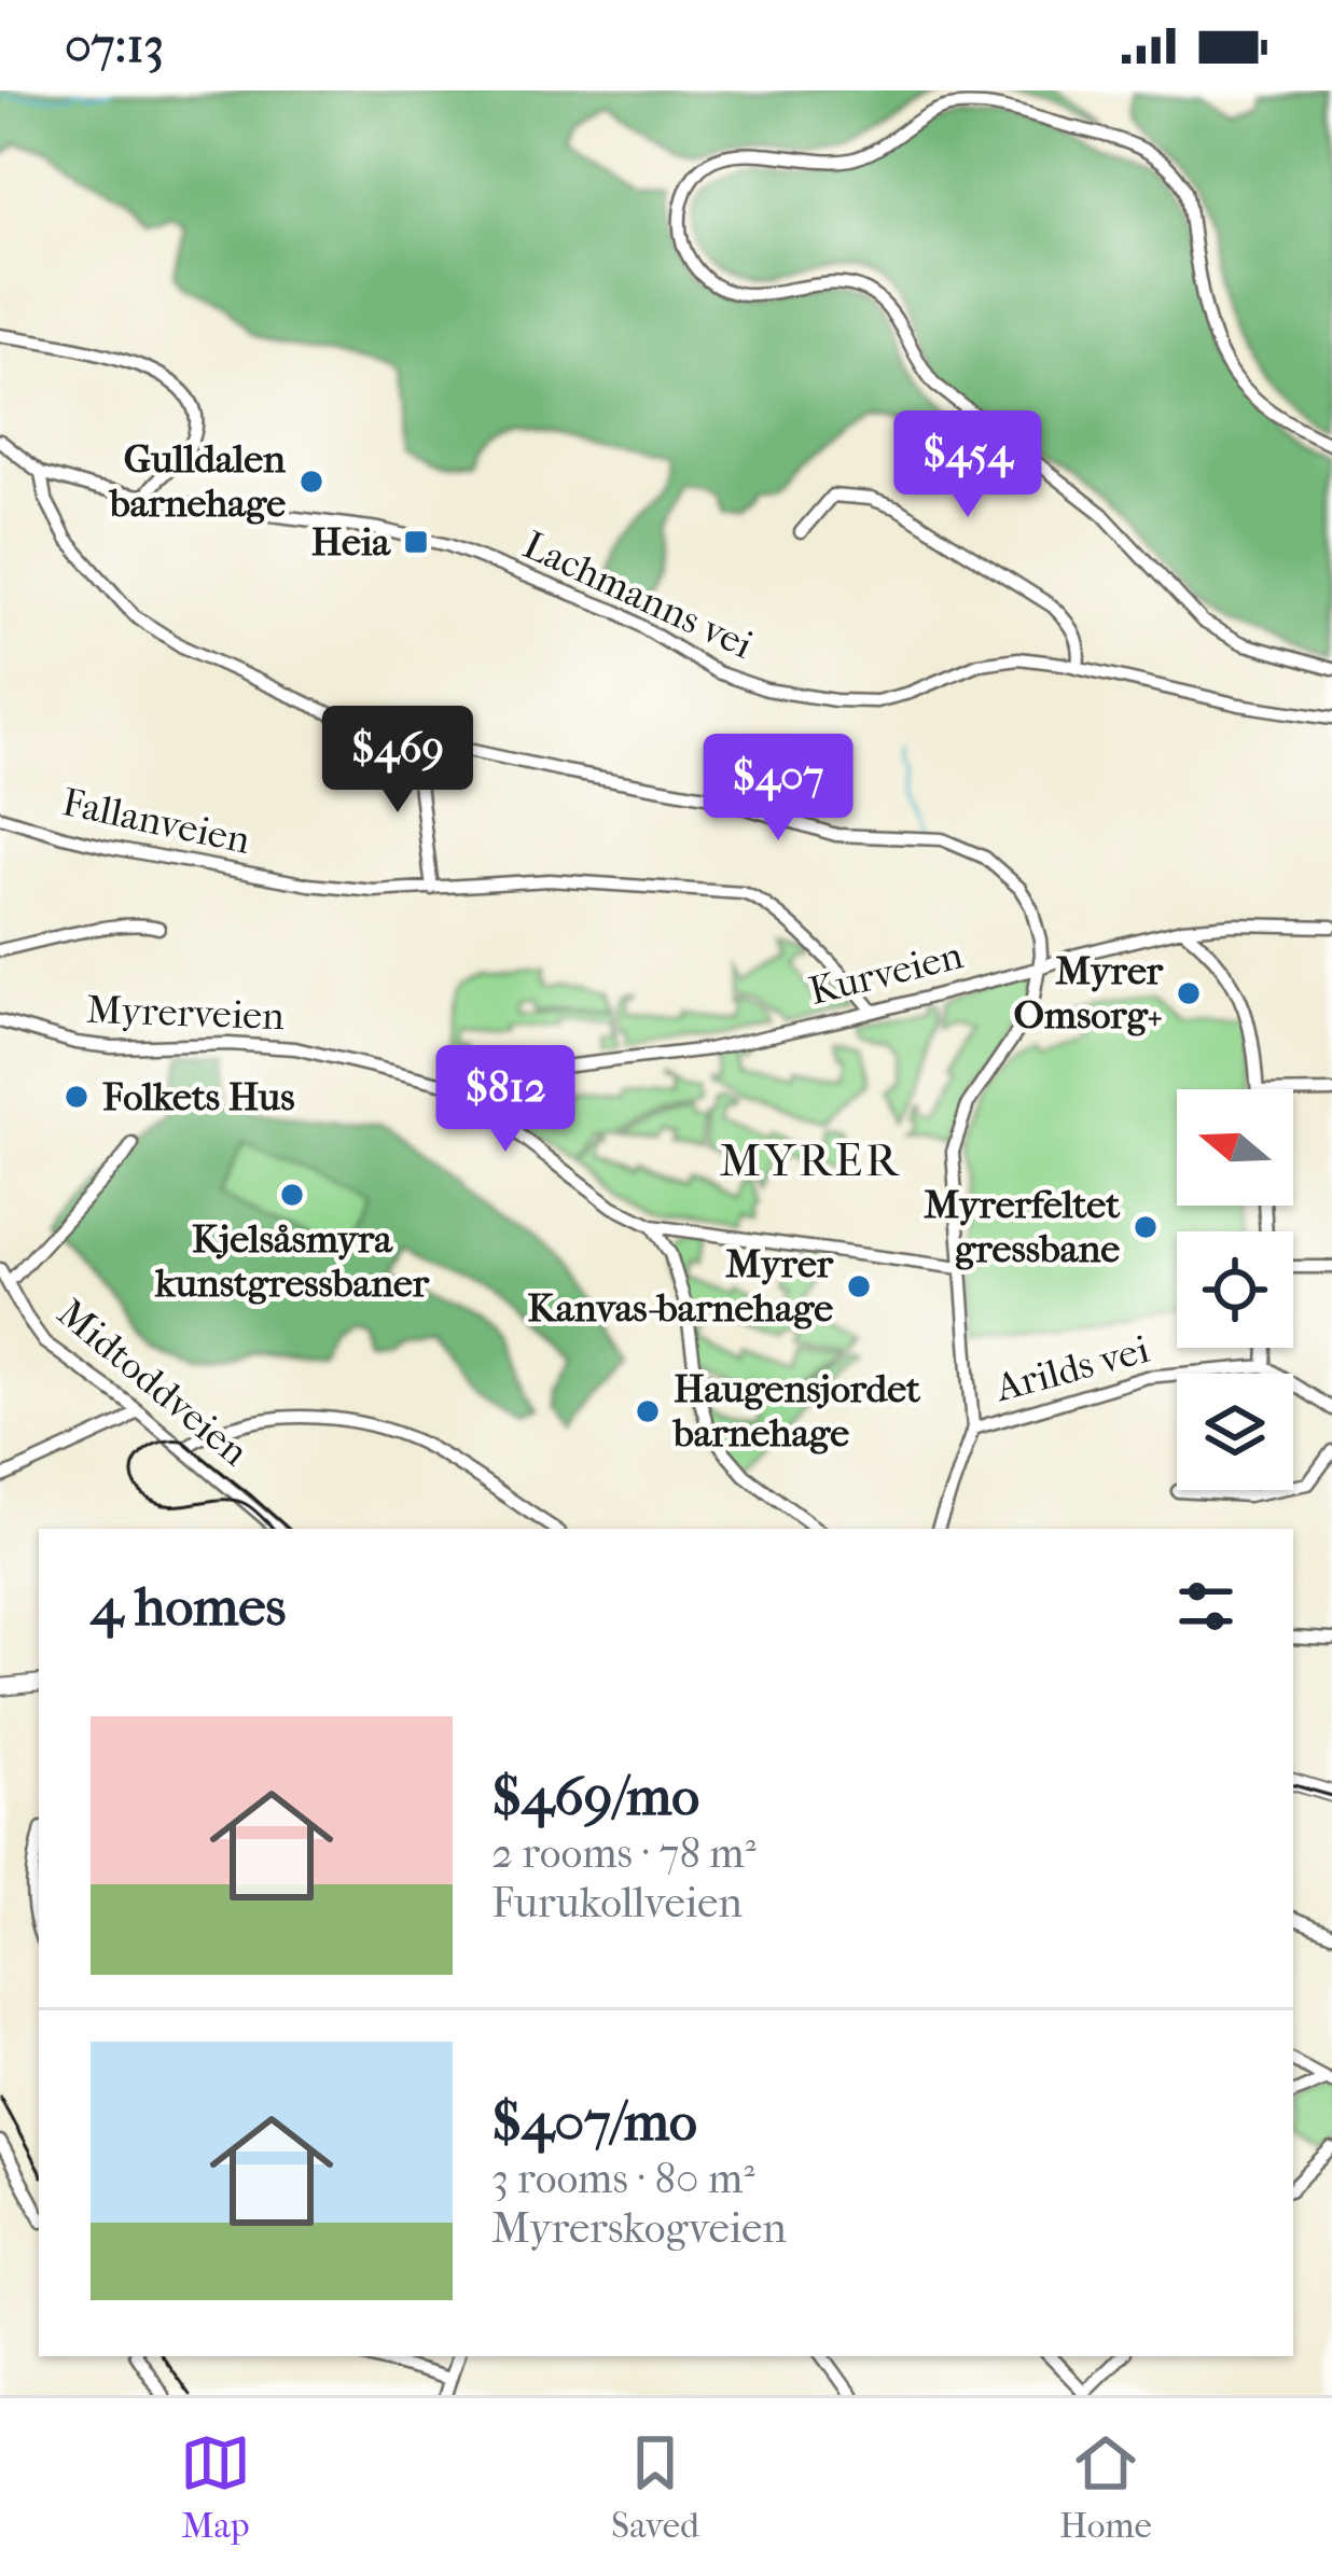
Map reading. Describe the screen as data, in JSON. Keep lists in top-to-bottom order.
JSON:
{
  "streets": {
    "street": [
      "Lachmanns vei",
      "Fallanveien",
      "Kurveien",
      "Myrerveien",
      "Arilds vei",
      "Midtoddveien"
    ]
  },
  "crossings": [
    ["Fallanveien", "Kurveien"],
    ["Kurveien", "Myrerveien"]
  ],
  "districts": ["MYRER"],
  "places": {
    "other": [
      "Gulldalen barnehage",
      "Myrer Omsorg+",
      "Folkets Hus",
      "Kjelsåsmyra kunstgressbaner",
      "Myrerfeltet gressbane",
      "Myrer Kanvas-barnehage",
      "Haugensjordet barnehage"
    ],
    "transit": ["Heia"]
  },
  "north": "left",
  "page": {
    "status": "07:13",
    "price": [
      "$454",
      "$469",
      "$407",
      "$812"
    ],
    "heading": "4 homes",
    "list": [
      {
        "name": "$469/mo",
        "note": "2 rooms · 78 m² · Furukollveien"
      },
      {
        "name": "$407/mo",
        "note": "3 rooms · 80 m² · Myrerskogveien"
      }
    ],
    "tabs": ["Map", "Saved", "Home"]
  }
}
